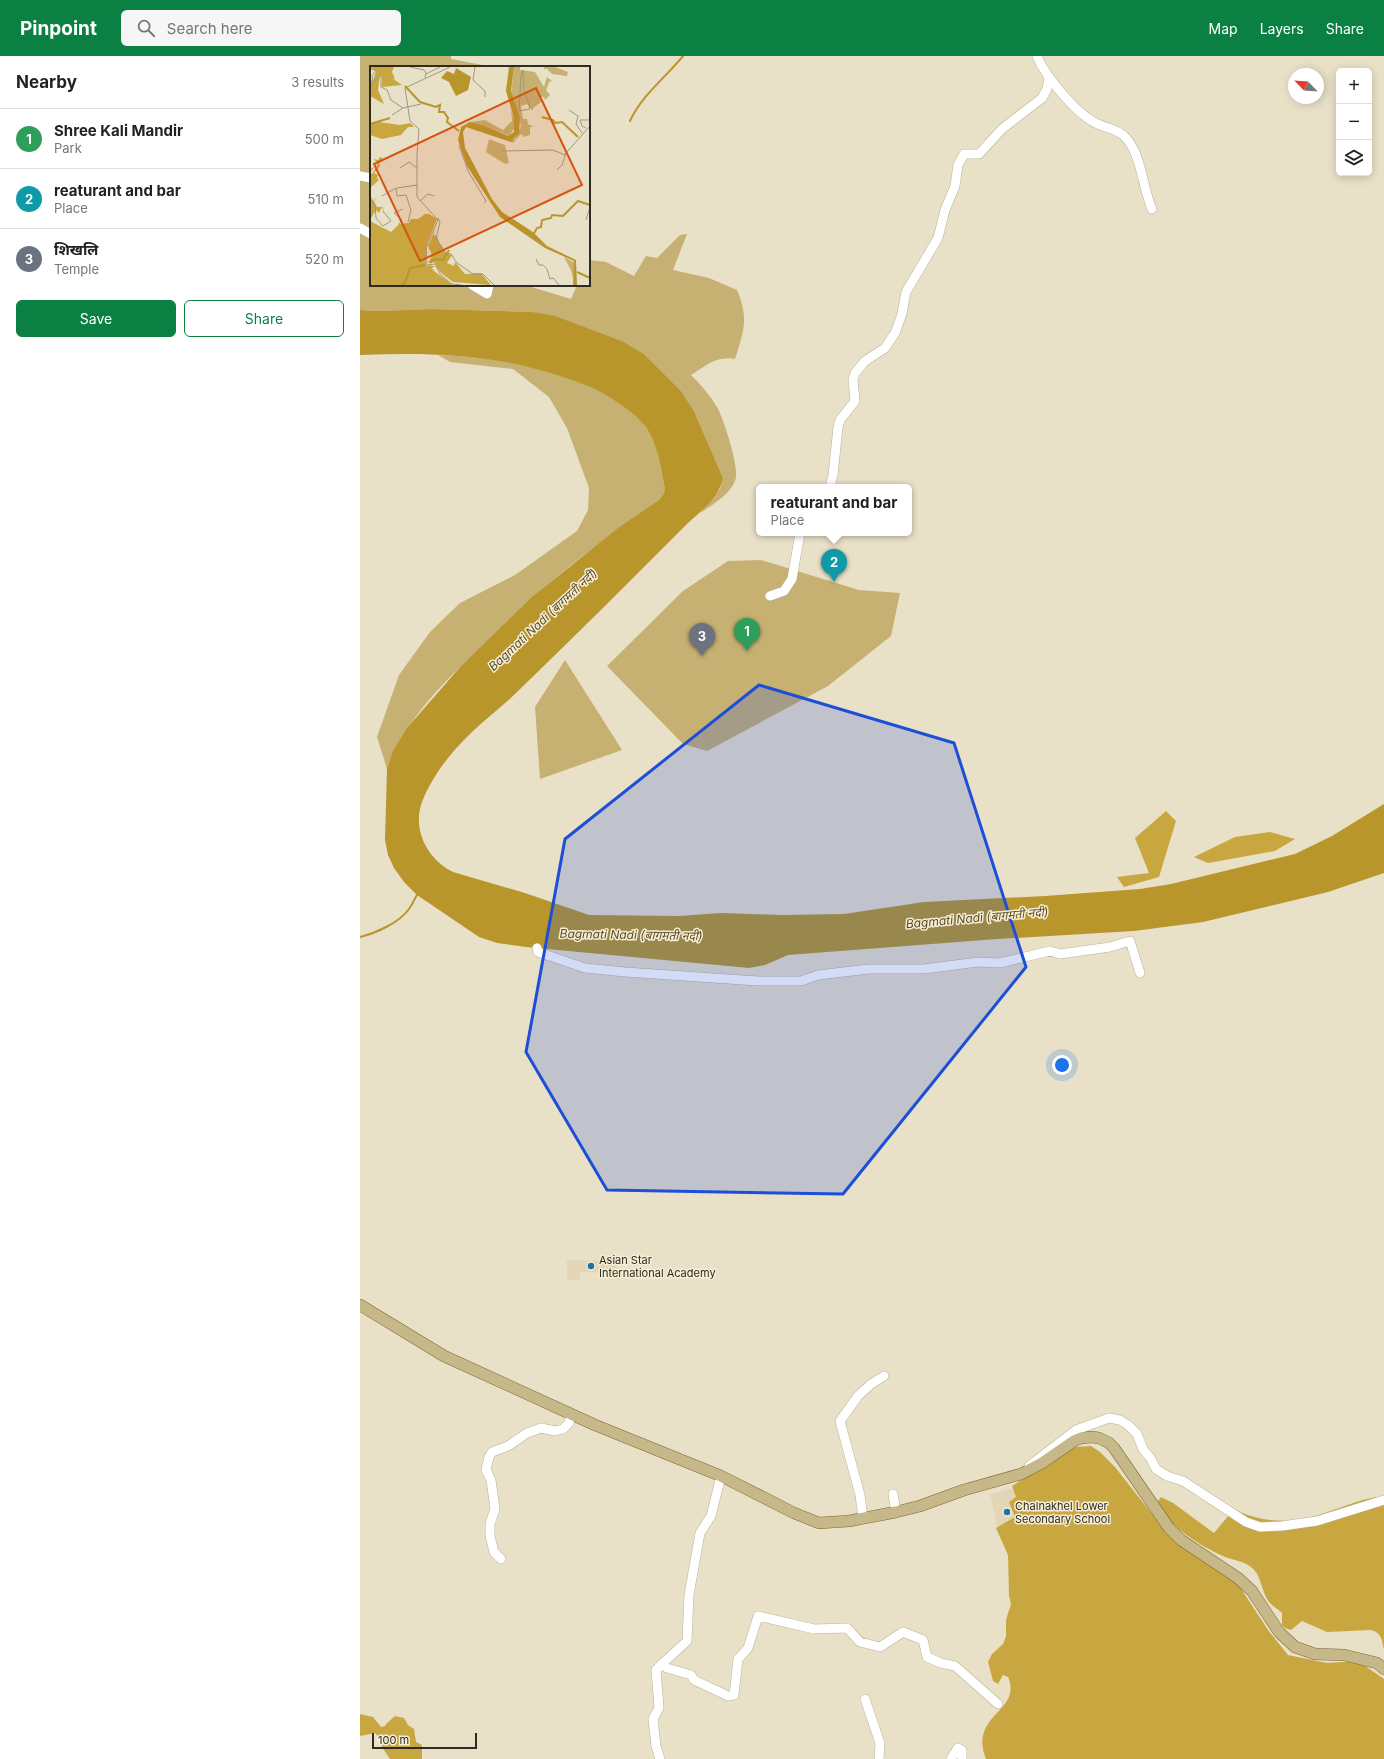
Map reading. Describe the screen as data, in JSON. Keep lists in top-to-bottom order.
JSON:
{
  "water": ["Bagmati Nadi (बागमती नदी)"],
  "places": ["Asian Star International Academy", "Chalnakhel Lower Secondary School"],
  "scale_bar": "100 m",
  "north": "top left",
  "page": {
    "header": "Pinpoint",
    "search": "Search here",
    "nav": ["Map", "Layers", "Share"],
    "heading": ["Nearby", "3 results"],
    "map_buttons": ["+", "−"],
    "list": [
      {
        "mark": "1",
        "name": "Shree Kali Mandir",
        "note": "Park",
        "value": "500 m"
      },
      {
        "mark": "2",
        "name": "reaturant and bar",
        "note": "Place",
        "value": "510 m"
      },
      {
        "mark": "3",
        "name": "शिखलि",
        "note": "Temple",
        "value": "520 m"
      }
    ],
    "buttons": ["Save", "Share"],
    "popup": ["reaturant and bar", "Place"],
    "pins": ["2", "1", "3"],
    "scale": "100 m"
  }
}
